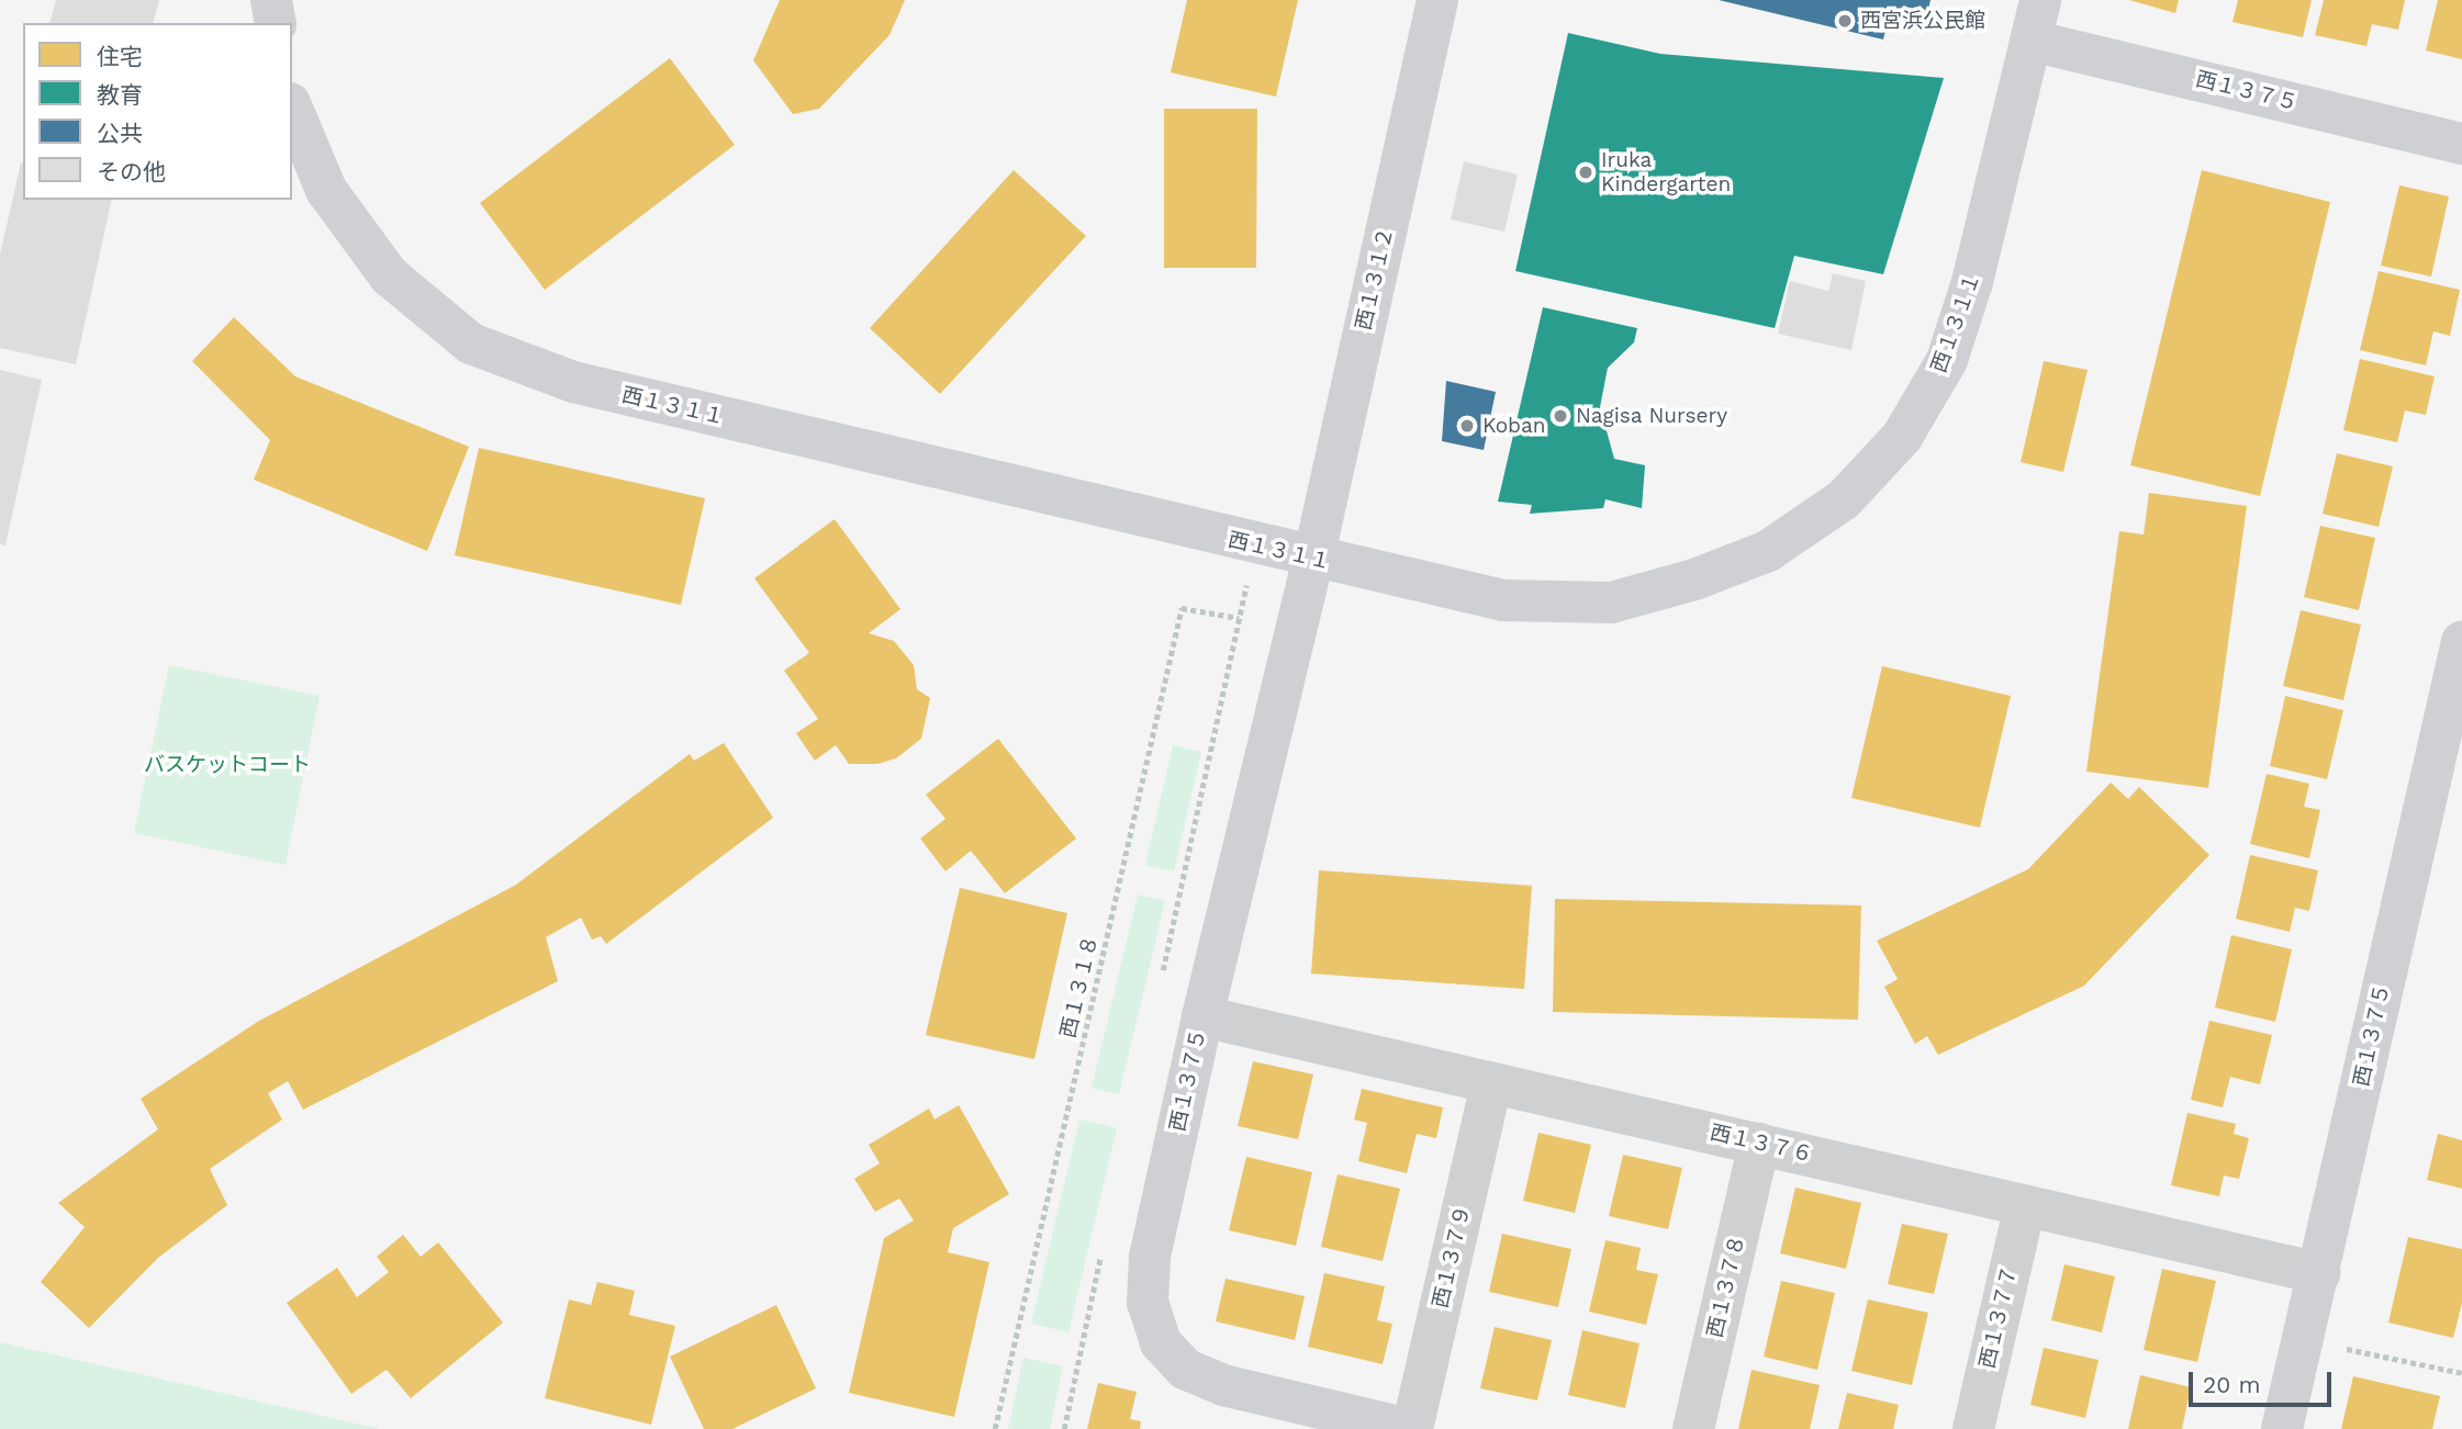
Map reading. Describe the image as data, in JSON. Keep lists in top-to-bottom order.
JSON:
{
  "streets": {
    "street": [
      "西１３７５",
      "西１３１２",
      "西１３１１",
      "西１３７６",
      "西１３７９",
      "西１３７８",
      "西１３７７"
    ],
    "path": ["西１３１８"]
  },
  "crossings": [
    ["西１３７５", "西１３１２"],
    ["西１３７５", "西１３１１"],
    ["西１３７５", "西１３７６"],
    ["西１３７５", "西１３７９"],
    ["西１３１２", "西１３１１"],
    ["西１３７６", "西１３７９"],
    ["西１３７６", "西１３７８"],
    ["西１３７６", "西１３７７"]
  ],
  "parks": ["バスケットコート"],
  "places": [
    "西宮浜公民館",
    "Iruka Kindergarten",
    "Nagisa Nursery",
    "Koban"
  ],
  "legend": [
    "住宅",
    "教育",
    "公共",
    "その他"
  ],
  "scale_bar": "20 m"
}
